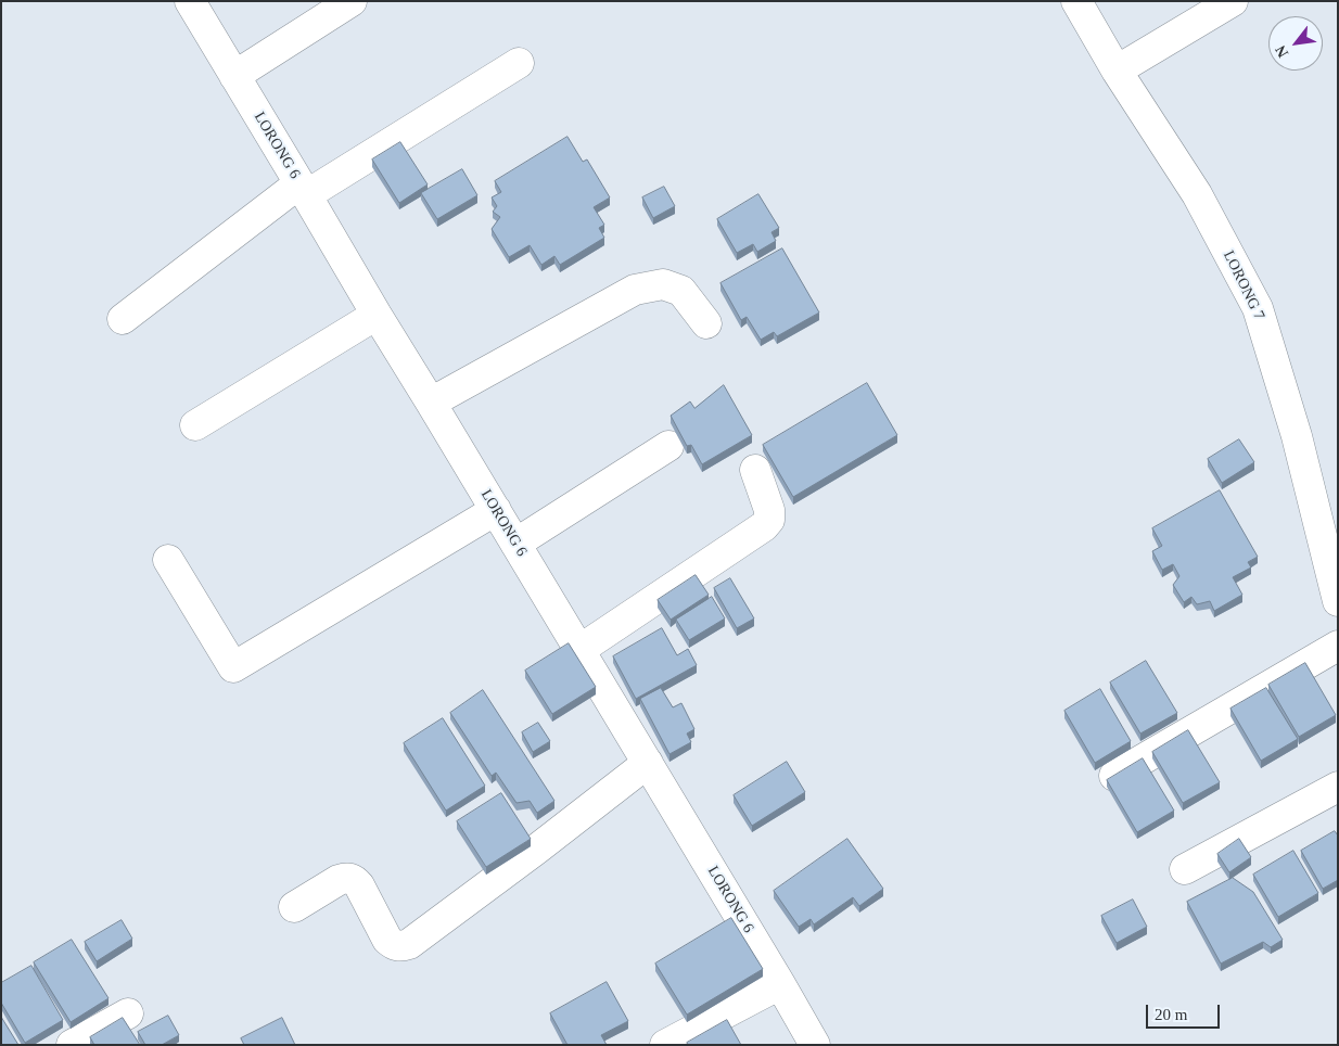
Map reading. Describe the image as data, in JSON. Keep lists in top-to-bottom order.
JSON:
{
  "streets": {
    "street": ["LORONG 6", "LORONG 7"]
  },
  "scale_bar": "20 m",
  "north": "bottom left"
}
